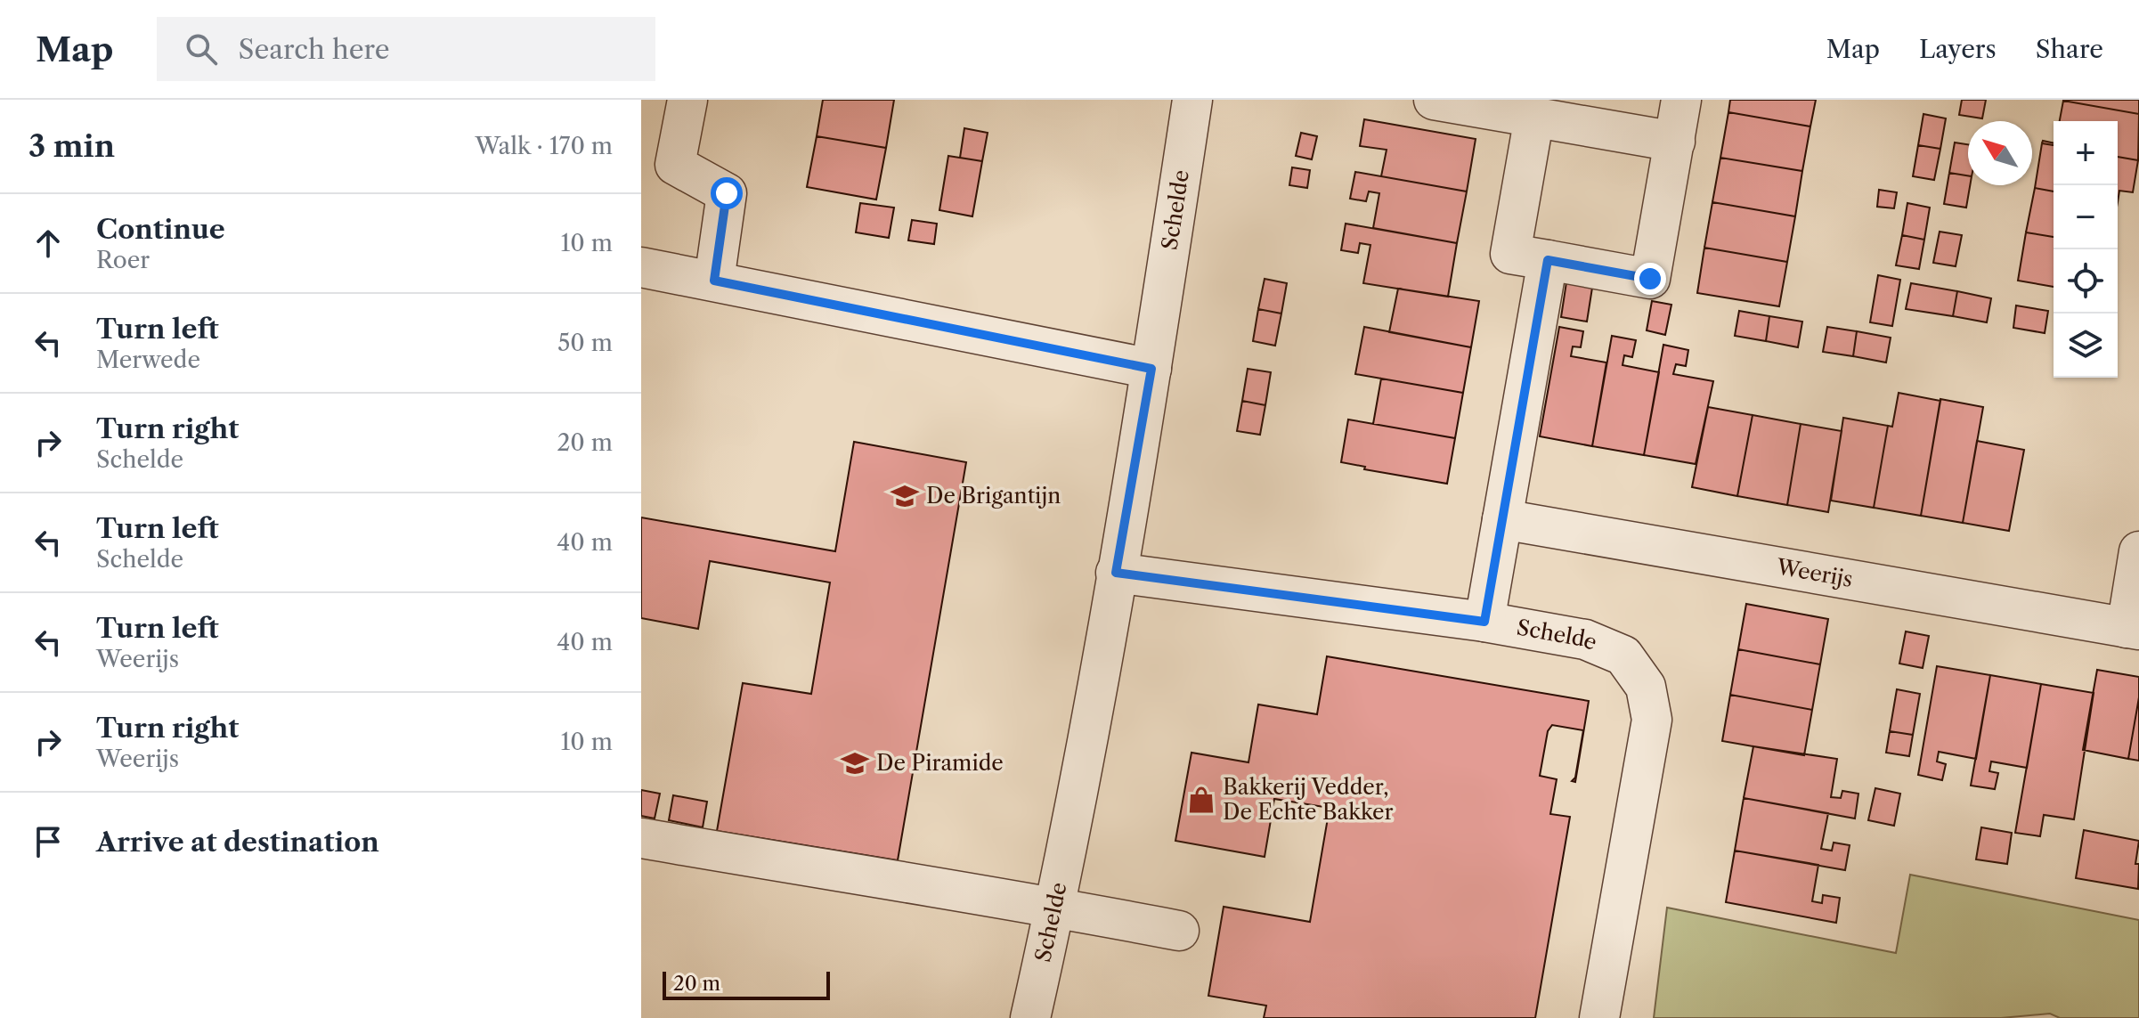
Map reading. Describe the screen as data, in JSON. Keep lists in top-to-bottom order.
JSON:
{
  "streets": {
    "street": ["Schelde", "Weerijs"]
  },
  "places": {
    "school or university": ["De Brigantijn", "De Piramide"],
    "shop": ["Bakkerij Vedder, De Echte Bakker"]
  },
  "scale_bar": "20 m",
  "north": "top left",
  "page": {
    "header": "Map",
    "search": "Search here",
    "nav": ["Map", "Layers", "Share"],
    "heading": ["3 min", "Walk · 170 m"],
    "map_buttons": ["+", "−"],
    "list": [
      ["Continue", "Roer", "10 m"],
      ["Turn left", "Merwede", "50 m"],
      ["Turn right", "Schelde", "20 m"],
      ["Turn left", "Schelde", "40 m"],
      ["Turn left", "Weerijs", "40 m"],
      ["Turn right", "Weerijs", "10 m"],
      "Arrive at destination"
    ],
    "scale": "20 m"
  }
}
